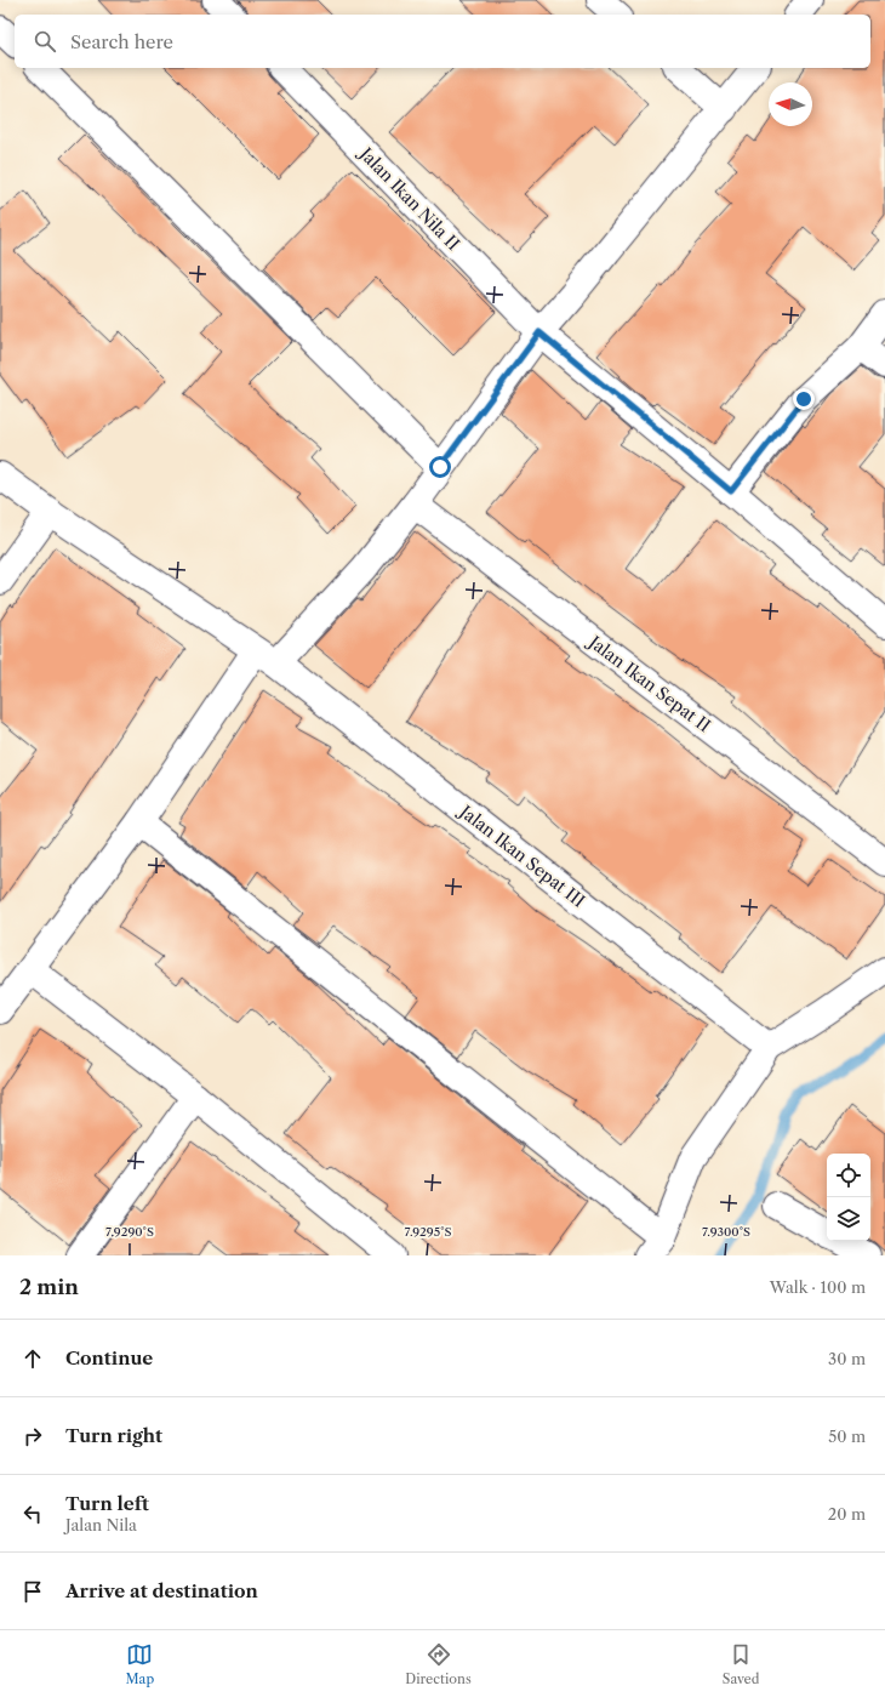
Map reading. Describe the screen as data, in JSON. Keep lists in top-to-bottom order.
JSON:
{
  "streets": {
    "street": ["Jalan Ikan Nila II", "Jalan Ikan Sepat II", "Jalan Ikan Sepat III"]
  },
  "north": "left",
  "page": {
    "search": "Search here",
    "heading": ["2 min", "Walk · 100 m"],
    "list": [
      ["Continue", "30 m"],
      ["Turn right", "50 m"],
      ["Turn left", "Jalan Nila", "20 m"],
      "Arrive at destination"
    ],
    "nav": ["Map", "Directions", "Saved"]
  },
  "coordinates": ["7.9290°S", "7.9295°S", "7.9300°S"]
}
